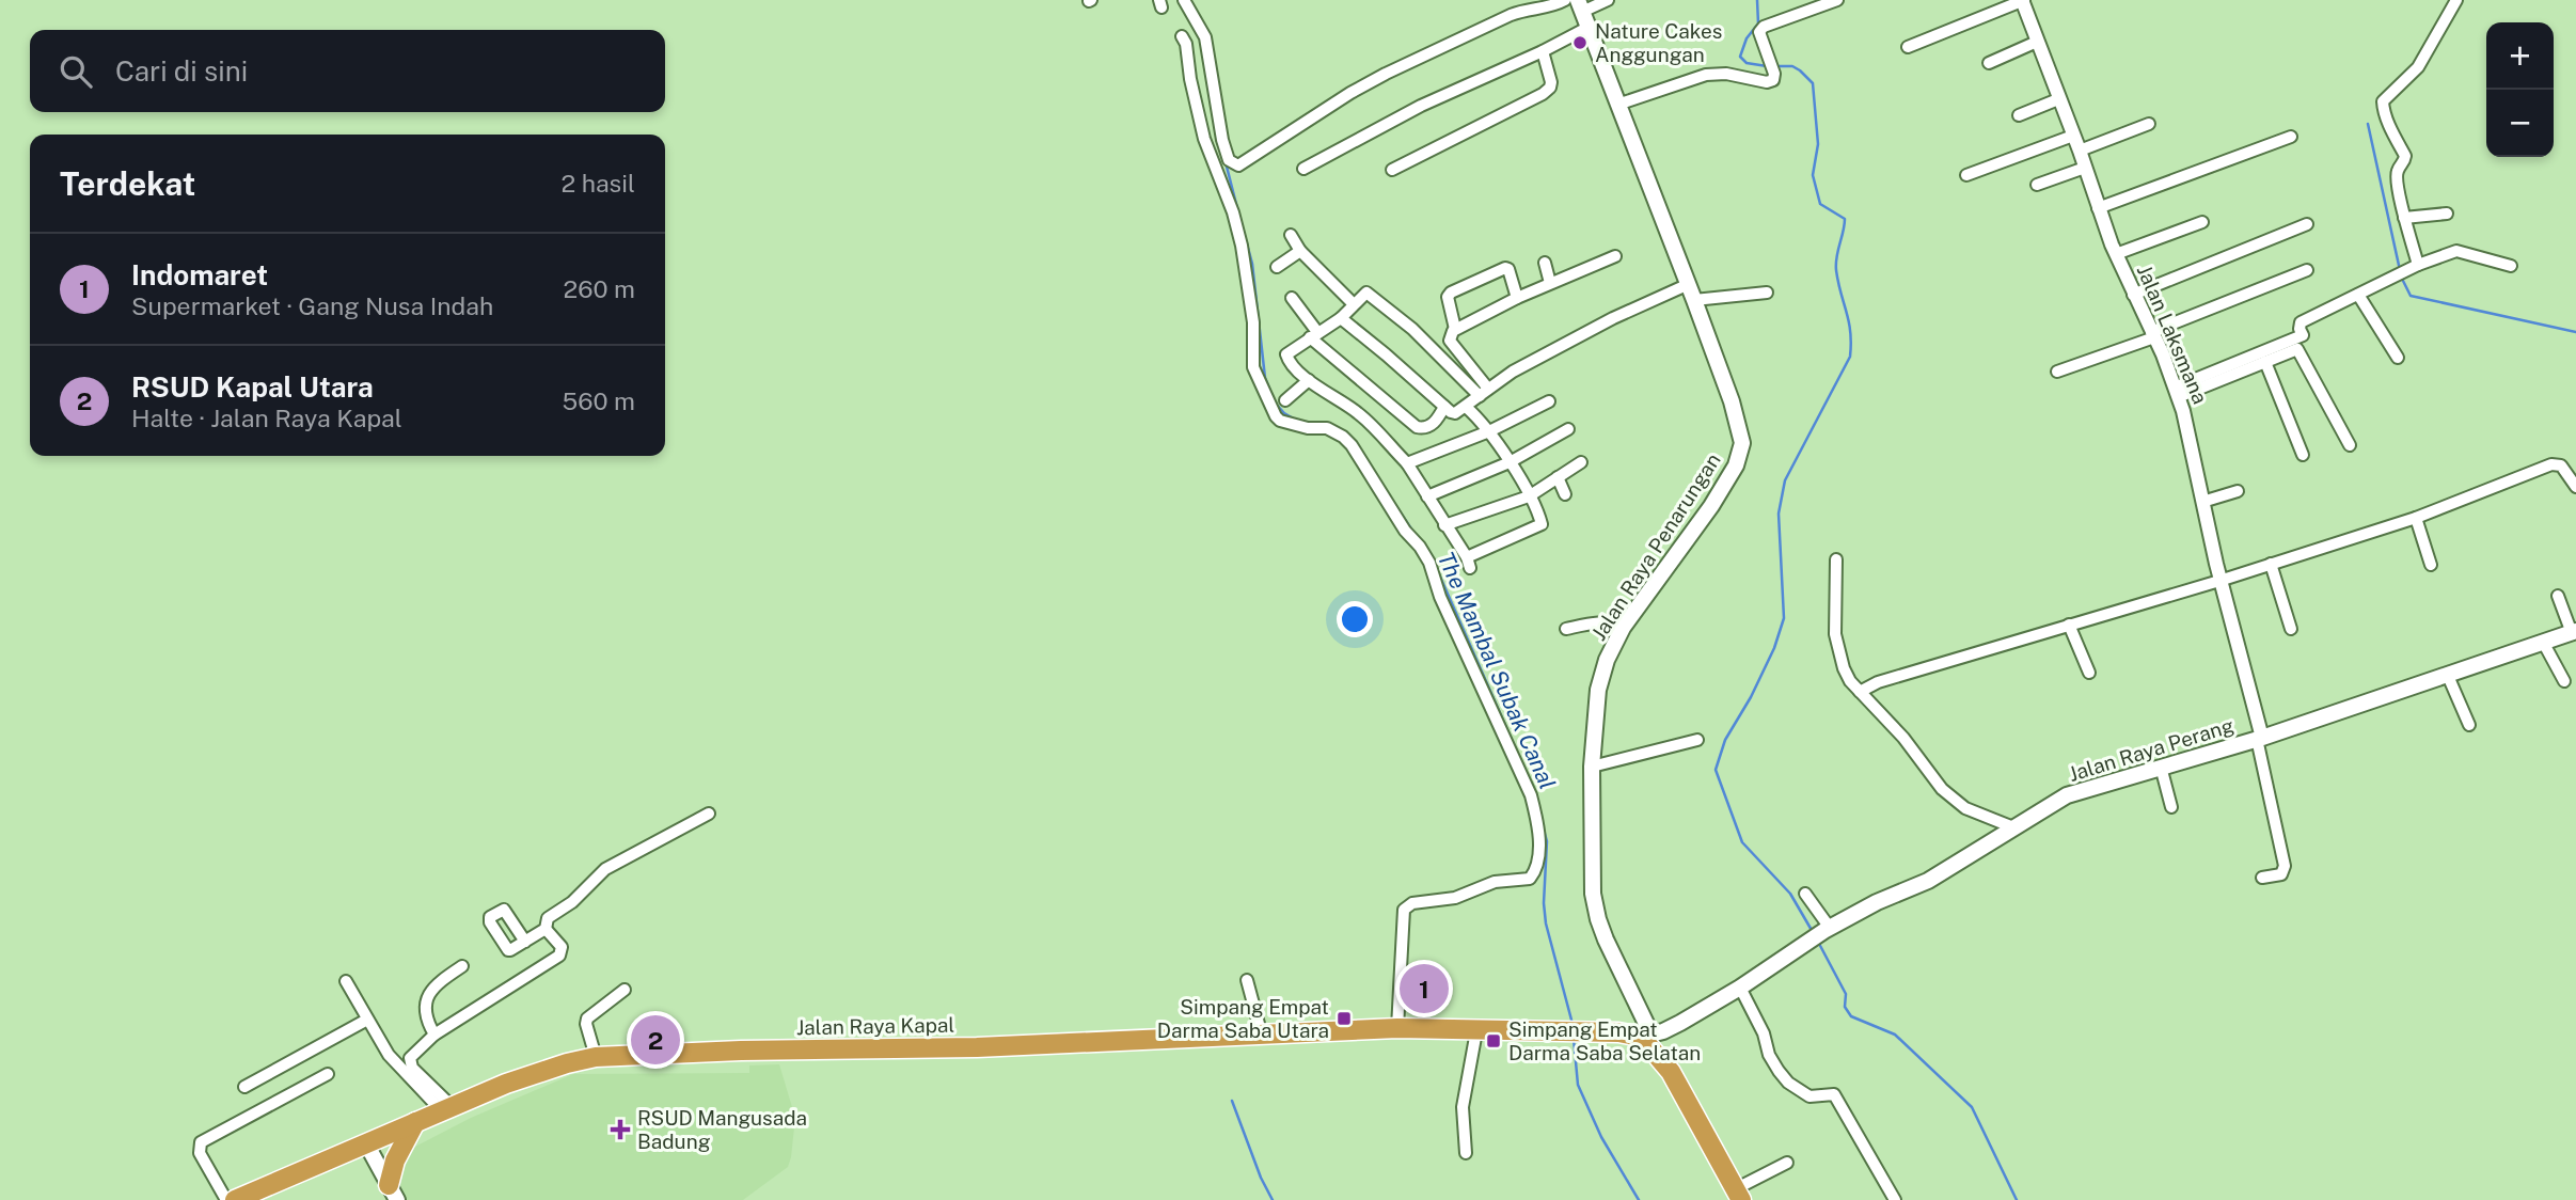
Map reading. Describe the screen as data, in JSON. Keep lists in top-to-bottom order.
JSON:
{
  "streets": {
    "highway": ["Jalan Raya Kapal"],
    "main road": ["Jalan Raya Penarungan", "Jalan Raya Perang"],
    "street": ["Jalan Laksmana"]
  },
  "crossings": [
    ["Jalan Laksmana", "Jalan Raya Perang"],
    ["Jalan Raya Penarungan", "Jalan Raya Perang"],
    ["Jalan Raya Penarungan", "Jalan Raya Kapal"],
    ["Jalan Raya Perang", "Jalan Raya Kapal"]
  ],
  "water": ["The Mambal Subak Canal"],
  "places": {
    "other": ["Nature Cakes Anggungan"],
    "transit": ["Simpang Empat Darma Saba Utara", "Simpang Empat Darma Saba Selatan"],
    "health": ["RSUD Mangusada Badung"]
  },
  "page": {
    "map_buttons": ["+", "−"],
    "search": "Cari di sini",
    "heading": ["Terdekat", "2 hasil"],
    "list": [
      {
        "mark": "1",
        "name": "Indomaret",
        "note": "Supermarket · Gang Nusa Indah",
        "value": "260 m"
      },
      {
        "mark": "2",
        "name": "RSUD Kapal Utara",
        "note": "Halte · Jalan Raya Kapal",
        "value": "560 m"
      }
    ],
    "pins": ["1", "2"]
  }
}
